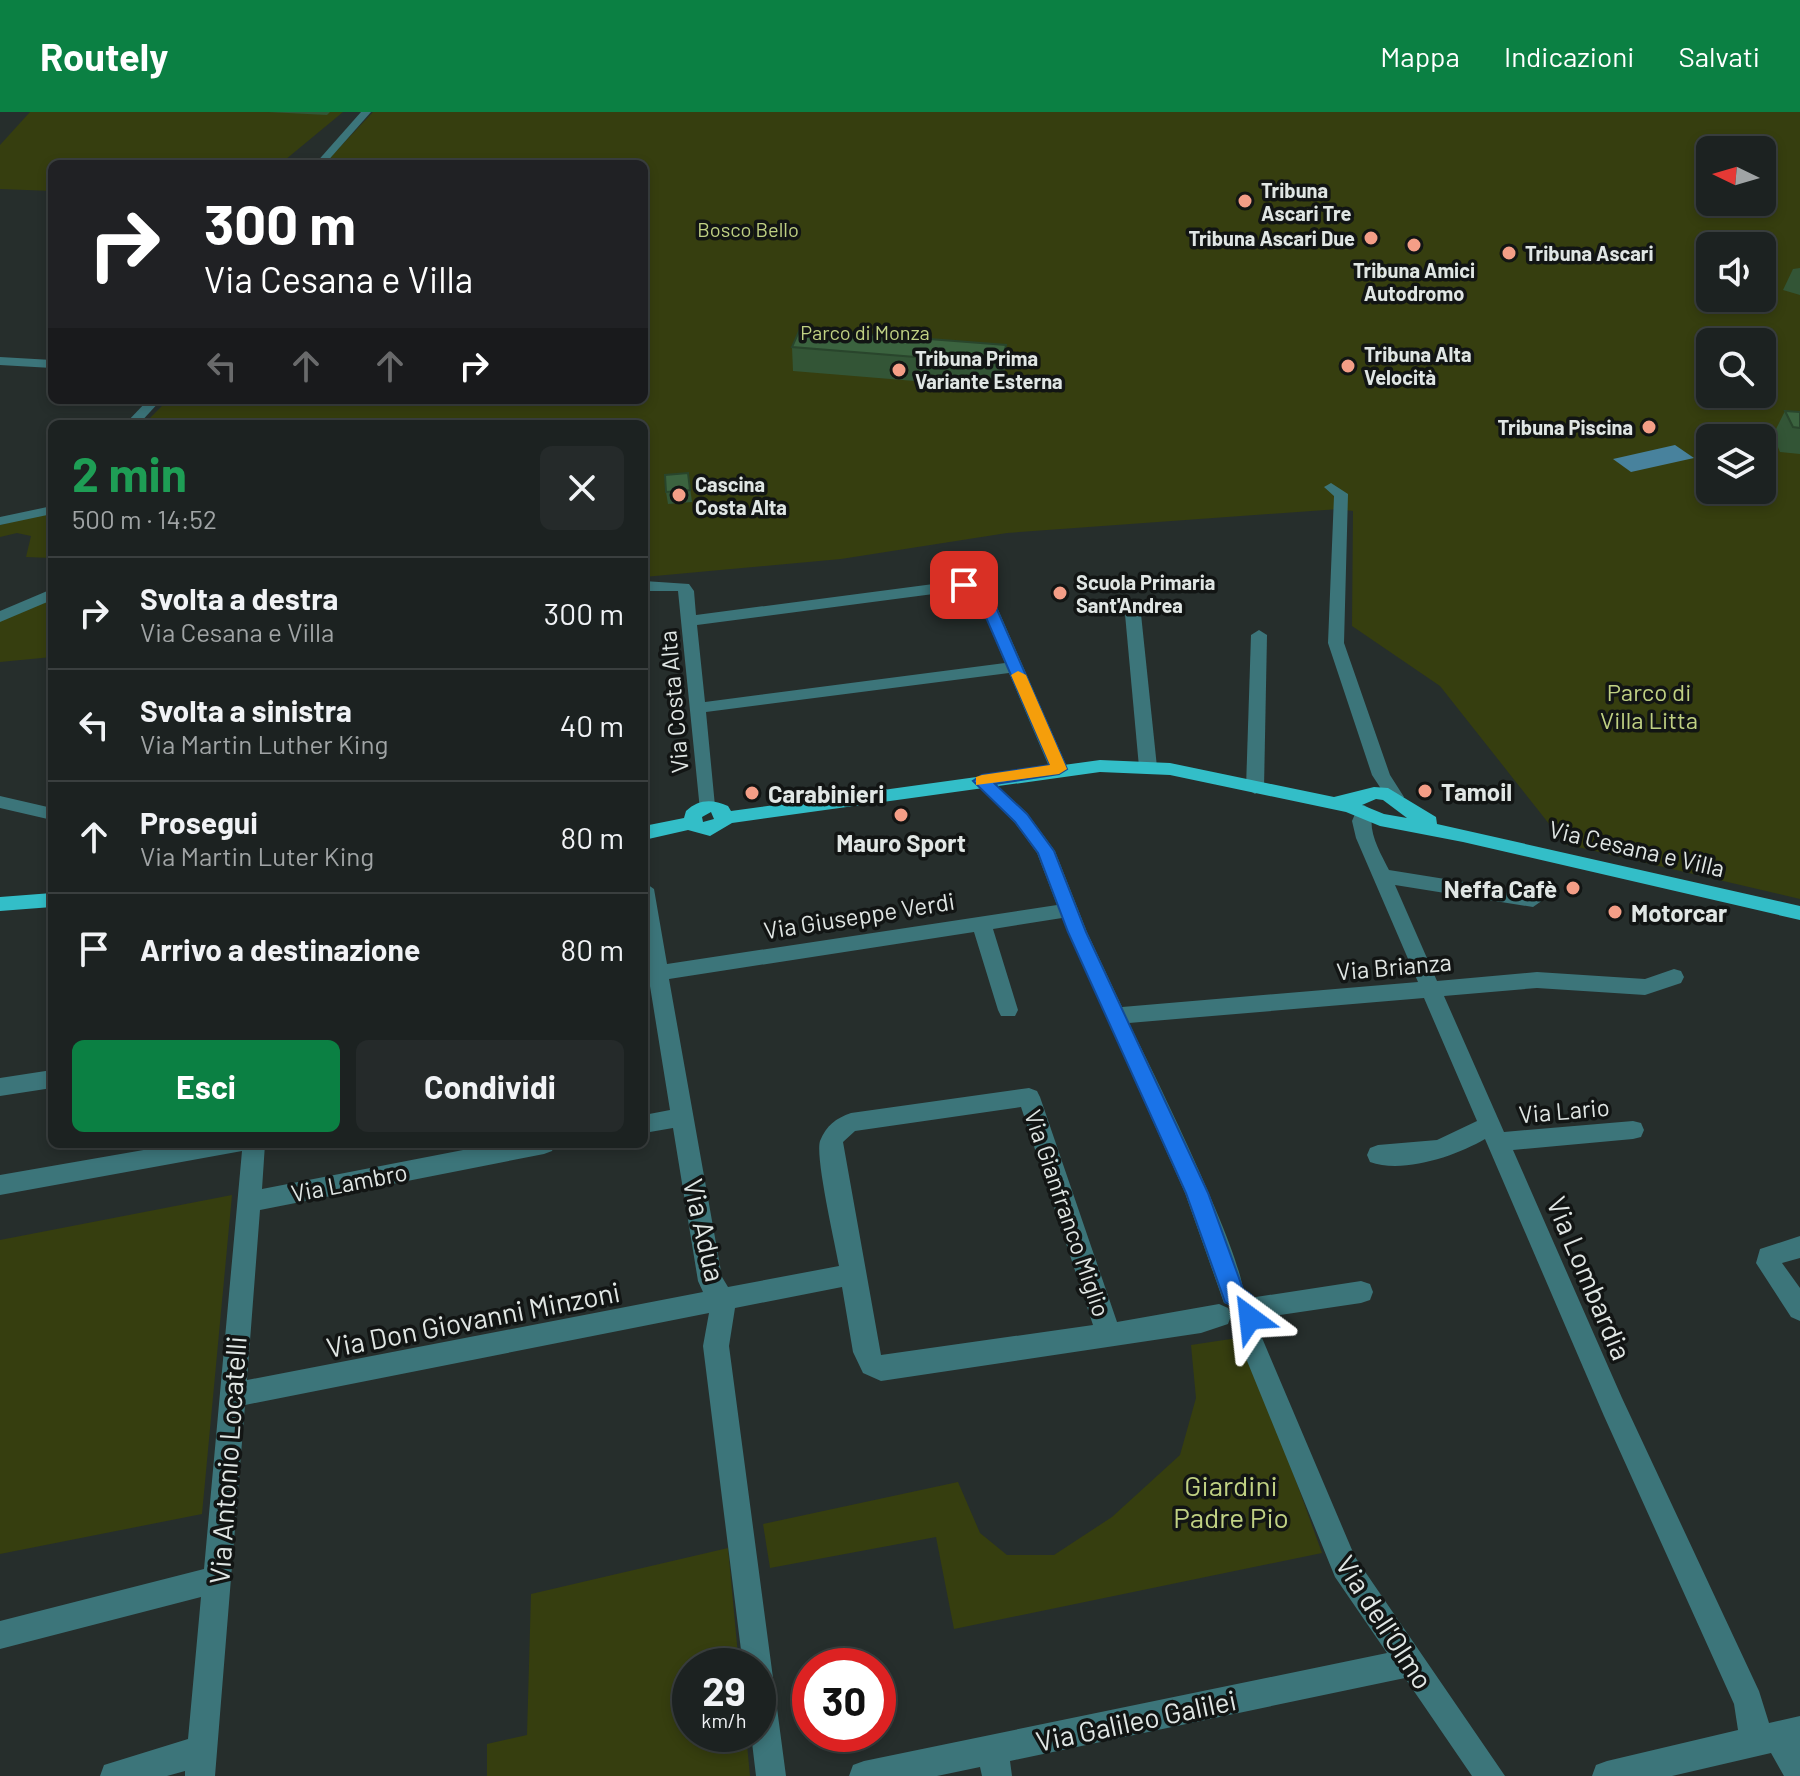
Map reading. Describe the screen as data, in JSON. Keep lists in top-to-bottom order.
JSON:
{
  "streets": {
    "main road": ["Via Cesana e Villa"],
    "street": [
      "Via Costa Alta",
      "Via Giuseppe Verdi",
      "Via Brianza",
      "Via Lario",
      "Via Lambro",
      "Via Gianfranco Miglio",
      "Via Adua",
      "Via Lombardia",
      "Via Don Giovanni Minzoni",
      "Via Antonio Locatelli",
      "Via dell'Olmo",
      "Via Galileo Galilei"
    ]
  },
  "crossings": [
    ["Via Costa Alta", "Via Cesana e Villa"],
    ["Via Cesana e Villa", "Via Lombardia"],
    ["Via Cesana e Villa", "Via dell'Olmo"],
    ["Via Giuseppe Verdi", "Via Adua"],
    ["Via Giuseppe Verdi", "Via dell'Olmo"],
    ["Via Brianza", "Via Lombardia"],
    ["Via Brianza", "Via dell'Olmo"],
    ["Via Lario", "Via Lombardia"],
    ["Via Lambro", "Via Antonio Locatelli"],
    ["Via Gianfranco Miglio", "Via Don Giovanni Minzoni"],
    ["Via Adua", "Via Don Giovanni Minzoni"],
    ["Via Don Giovanni Minzoni", "Via Antonio Locatelli"],
    ["Via dell'Olmo", "Via Galileo Galilei"]
  ],
  "parks": [
    "Bosco Bello",
    "Parco di Monza",
    "Parco di Villa Litta",
    "Giardini Padre Pio"
  ],
  "places": [
    "Tribuna Ascari Tre",
    "Tribuna Ascari Due",
    "Tribuna Amici Autodromo",
    "Tribuna Ascari",
    "Tribuna Alta Velocità",
    "Tribuna Prima Variante Esterna",
    "Tribuna Piscina",
    "Cascina Costa Alta",
    "Scuola Primaria Sant'Andrea",
    "Tamoil",
    "Carabinieri",
    "Mauro Sport",
    "Neffa Cafè",
    "Motorcar"
  ],
  "north": "left",
  "page": {
    "header": "Routely",
    "nav": ["Mappa", "Indicazioni", "Salvati"],
    "turn": ["300 m", "Via Cesana e Villa"],
    "heading": ["2 min", "500 m · 14:52"],
    "list": [
      {
        "name": "Svolta a destra",
        "note": "Via Cesana e Villa",
        "value": "300 m"
      },
      {
        "name": "Svolta a sinistra",
        "note": "Via Martin Luther King",
        "value": "40 m"
      },
      {
        "name": "Prosegui",
        "note": "Via Martin Luter King",
        "value": "80 m"
      },
      {
        "name": "Arrivo a destinazione",
        "value": "80 m"
      }
    ],
    "buttons": ["Esci", "Condividi"],
    "speed": "29 km/h",
    "limit": "30"
  }
}
